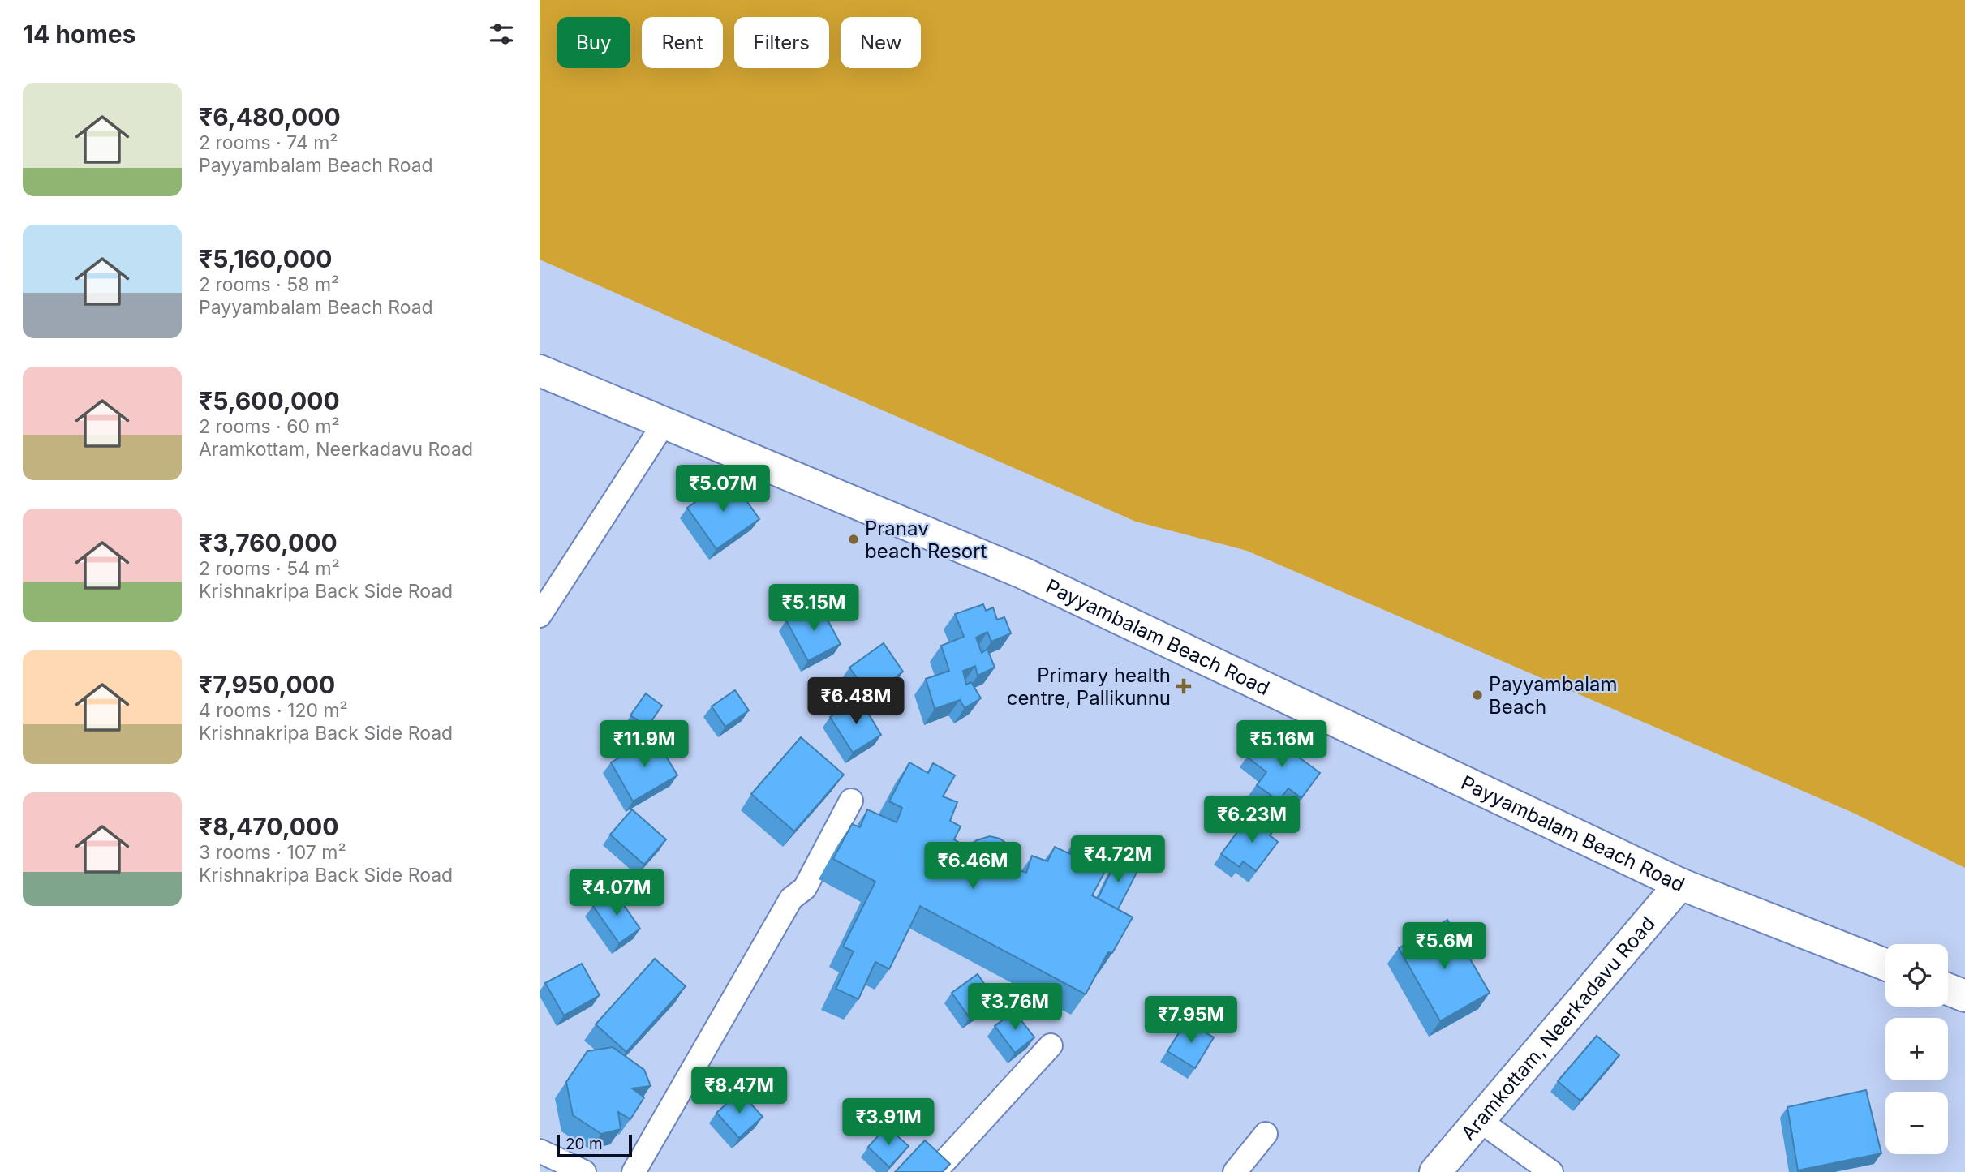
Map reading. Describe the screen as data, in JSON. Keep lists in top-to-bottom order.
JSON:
{
  "streets": {
    "main road": ["Payyambalam Beach Road", "Aramkottam, Neerkadavu Road"]
  },
  "crossings": [
    ["Payyambalam Beach Road", "Aramkottam, Neerkadavu Road"]
  ],
  "places": {
    "other": ["Pranav beach Resort", "Payyambalam Beach"],
    "health": ["Primary health centre, Pallikunnu"]
  },
  "scale_bar": "20 m",
  "page": {
    "heading": "14 homes",
    "chip": [
      "Buy",
      "Rent",
      "Filters",
      "New"
    ],
    "list": [
      {
        "name": "₹6,480,000",
        "note": "2 rooms · 74 m² · Payyambalam Beach Road"
      },
      {
        "name": "₹5,160,000",
        "note": "2 rooms · 58 m² · Payyambalam Beach Road"
      },
      {
        "name": "₹5,600,000",
        "note": "2 rooms · 60 m² · Aramkottam, Neerkadavu Road"
      },
      {
        "name": "₹3,760,000",
        "note": "2 rooms · 54 m² · Krishnakripa Back Side Road"
      },
      {
        "name": "₹7,950,000",
        "note": "4 rooms · 120 m² · Krishnakripa Back Side Road"
      },
      {
        "name": "₹8,470,000",
        "note": "3 rooms · 107 m² · Krishnakripa Back Side Road"
      }
    ],
    "price": [
      "₹5.07M",
      "₹5.15M",
      "₹6.48M",
      "₹11.9M",
      "₹5.16M",
      "₹6.23M",
      "₹4.72M",
      "₹6.46M",
      "₹4.07M",
      "₹5.6M",
      "₹3.76M",
      "₹7.95M",
      "₹8.47M",
      "₹3.91M"
    ],
    "map_buttons": ["+", "−"],
    "scale": "20 m"
  }
}
